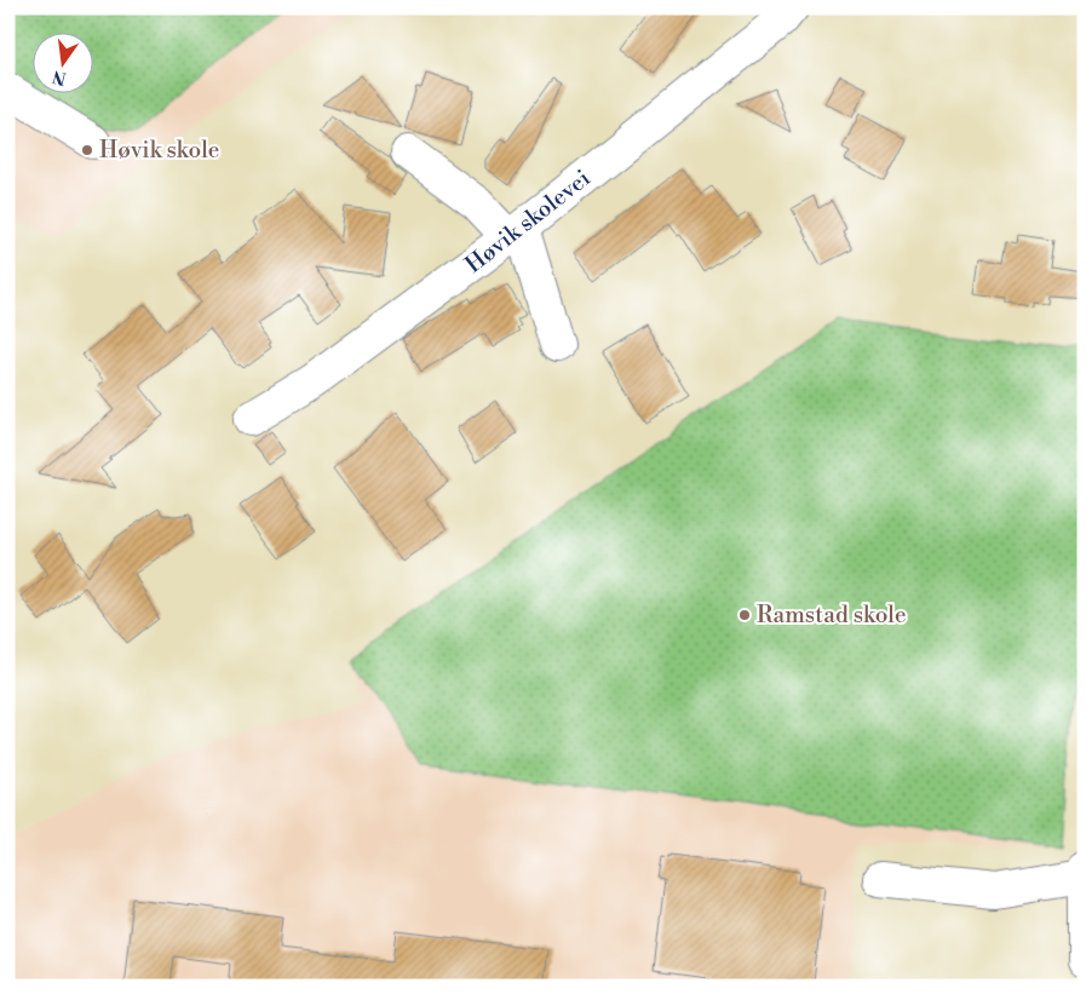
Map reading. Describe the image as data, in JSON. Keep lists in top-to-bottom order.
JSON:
{
  "streets": {
    "street": ["Høvik skolevei"]
  },
  "places": ["Høvik skole", "Ramstad skole"],
  "north": "bottom"
}
